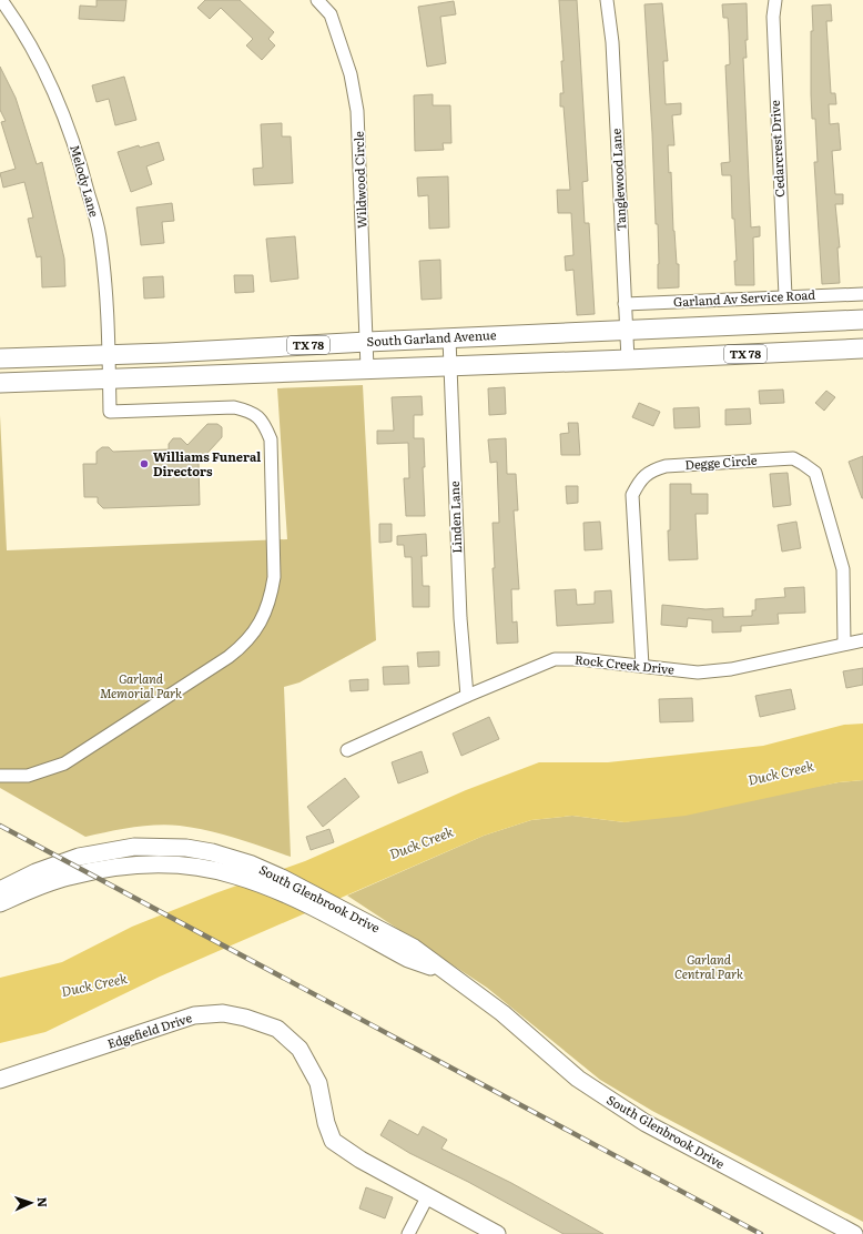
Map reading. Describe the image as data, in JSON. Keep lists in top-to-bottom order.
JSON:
{
  "streets": {
    "main road": ["South Garland Avenue", "TX 78"],
    "street": [
      "Cedarcrest Drive",
      "Wildwood Circle",
      "Tanglewood Lane",
      "Melody Lane",
      "Garland Av Service Road",
      "Degge Circle",
      "Linden Lane",
      "Rock Creek Drive",
      "South Glenbrook Drive",
      "Edgefield Drive"
    ]
  },
  "crossings": [
    ["Cedarcrest Drive", "Garland Av Service Road"],
    ["Wildwood Circle", "South Garland Avenue"],
    ["Wildwood Circle", "TX 78"],
    ["Tanglewood Lane", "Garland Av Service Road"],
    ["Tanglewood Lane", "South Garland Avenue"],
    ["Tanglewood Lane", "TX 78"],
    ["Melody Lane", "South Garland Avenue"],
    ["Melody Lane", "TX 78"],
    ["South Garland Avenue", "Linden Lane"],
    ["TX 78", "Linden Lane"],
    ["Degge Circle", "Rock Creek Drive"],
    ["Linden Lane", "Rock Creek Drive"]
  ],
  "water": ["Duck Creek"],
  "parks": ["Garland Memorial Park", "Garland Central Park"],
  "places": ["Williams Funeral Directors"],
  "north": "right"
}
